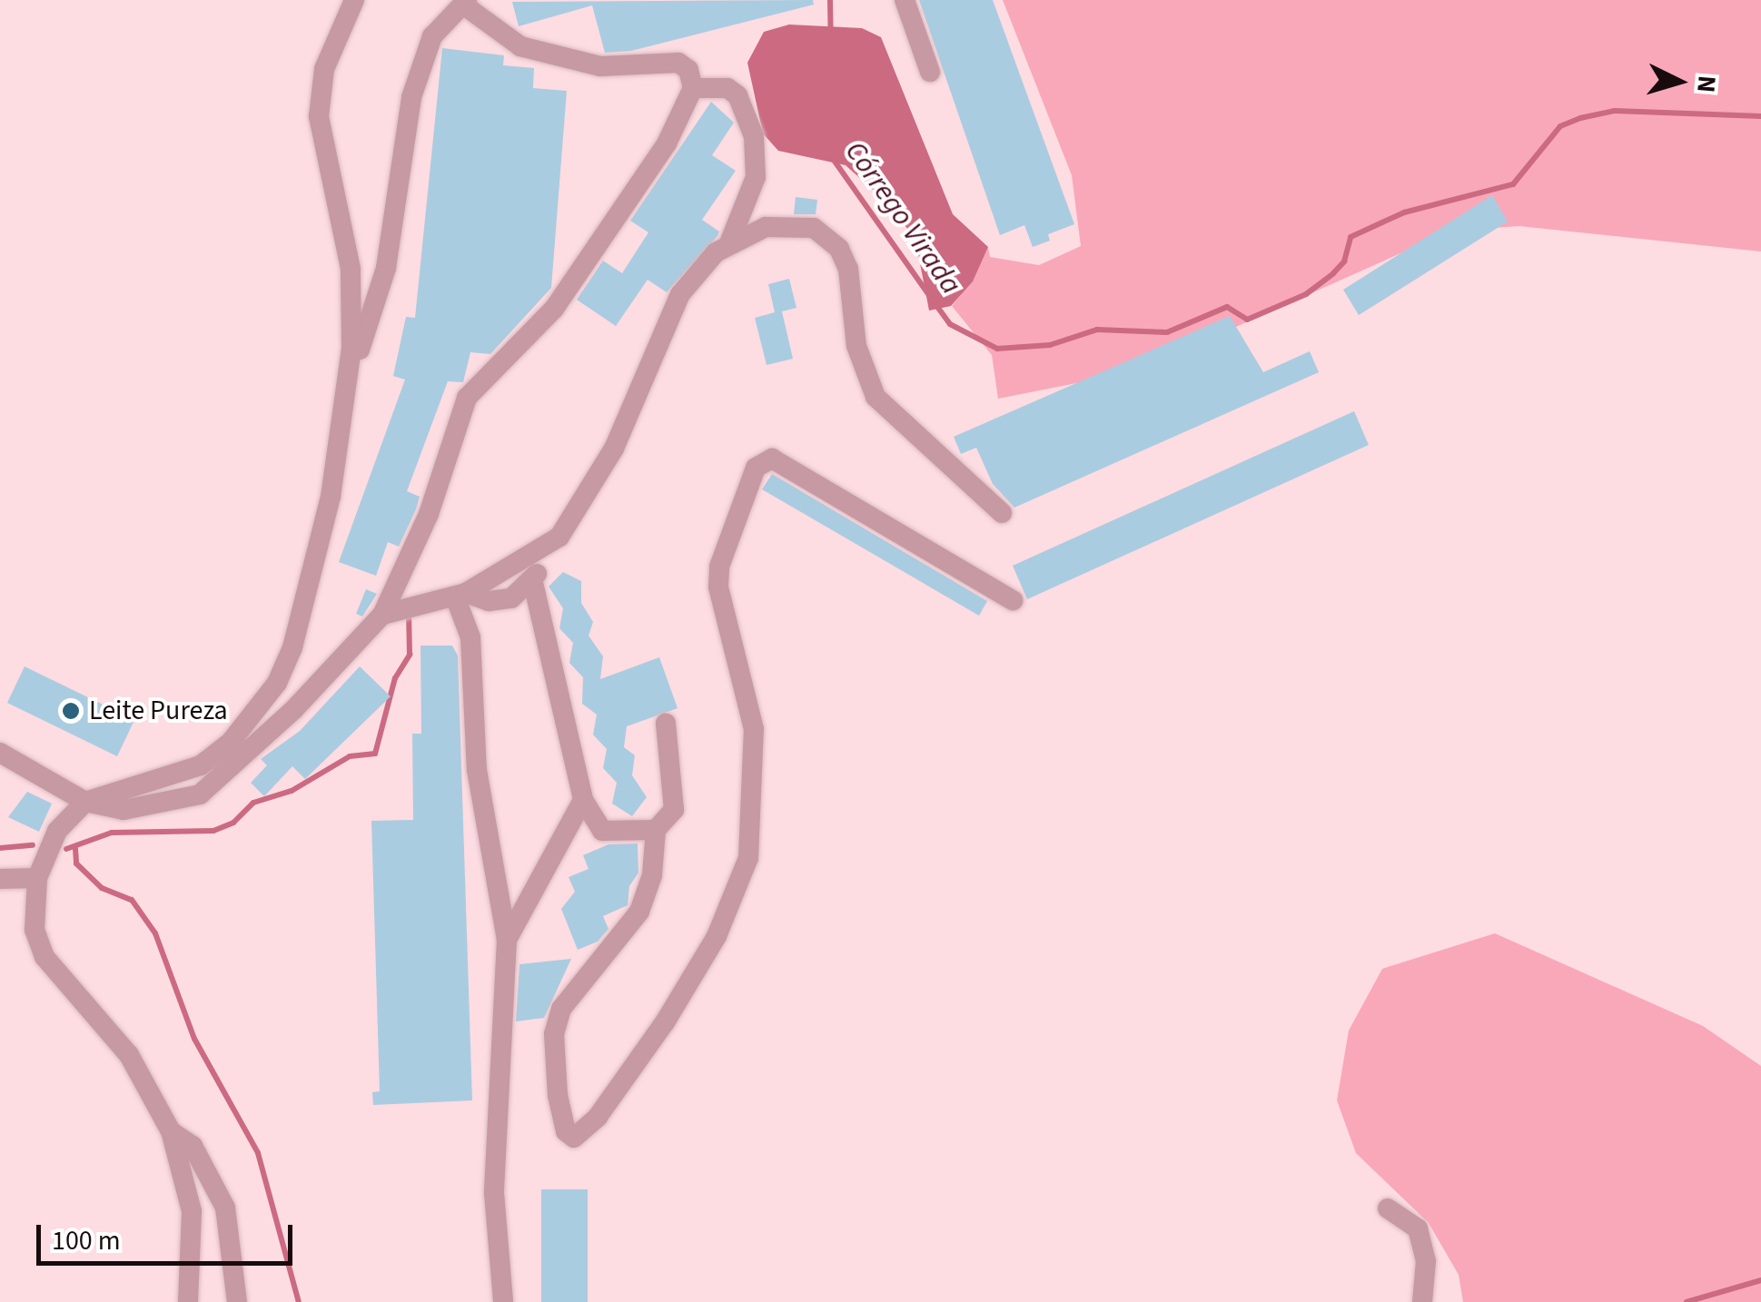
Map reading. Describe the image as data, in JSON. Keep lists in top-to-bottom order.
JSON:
{
  "water": ["Córrego Virada"],
  "places": ["Leite Pureza"],
  "scale_bar": "100 m",
  "north": "right"
}
